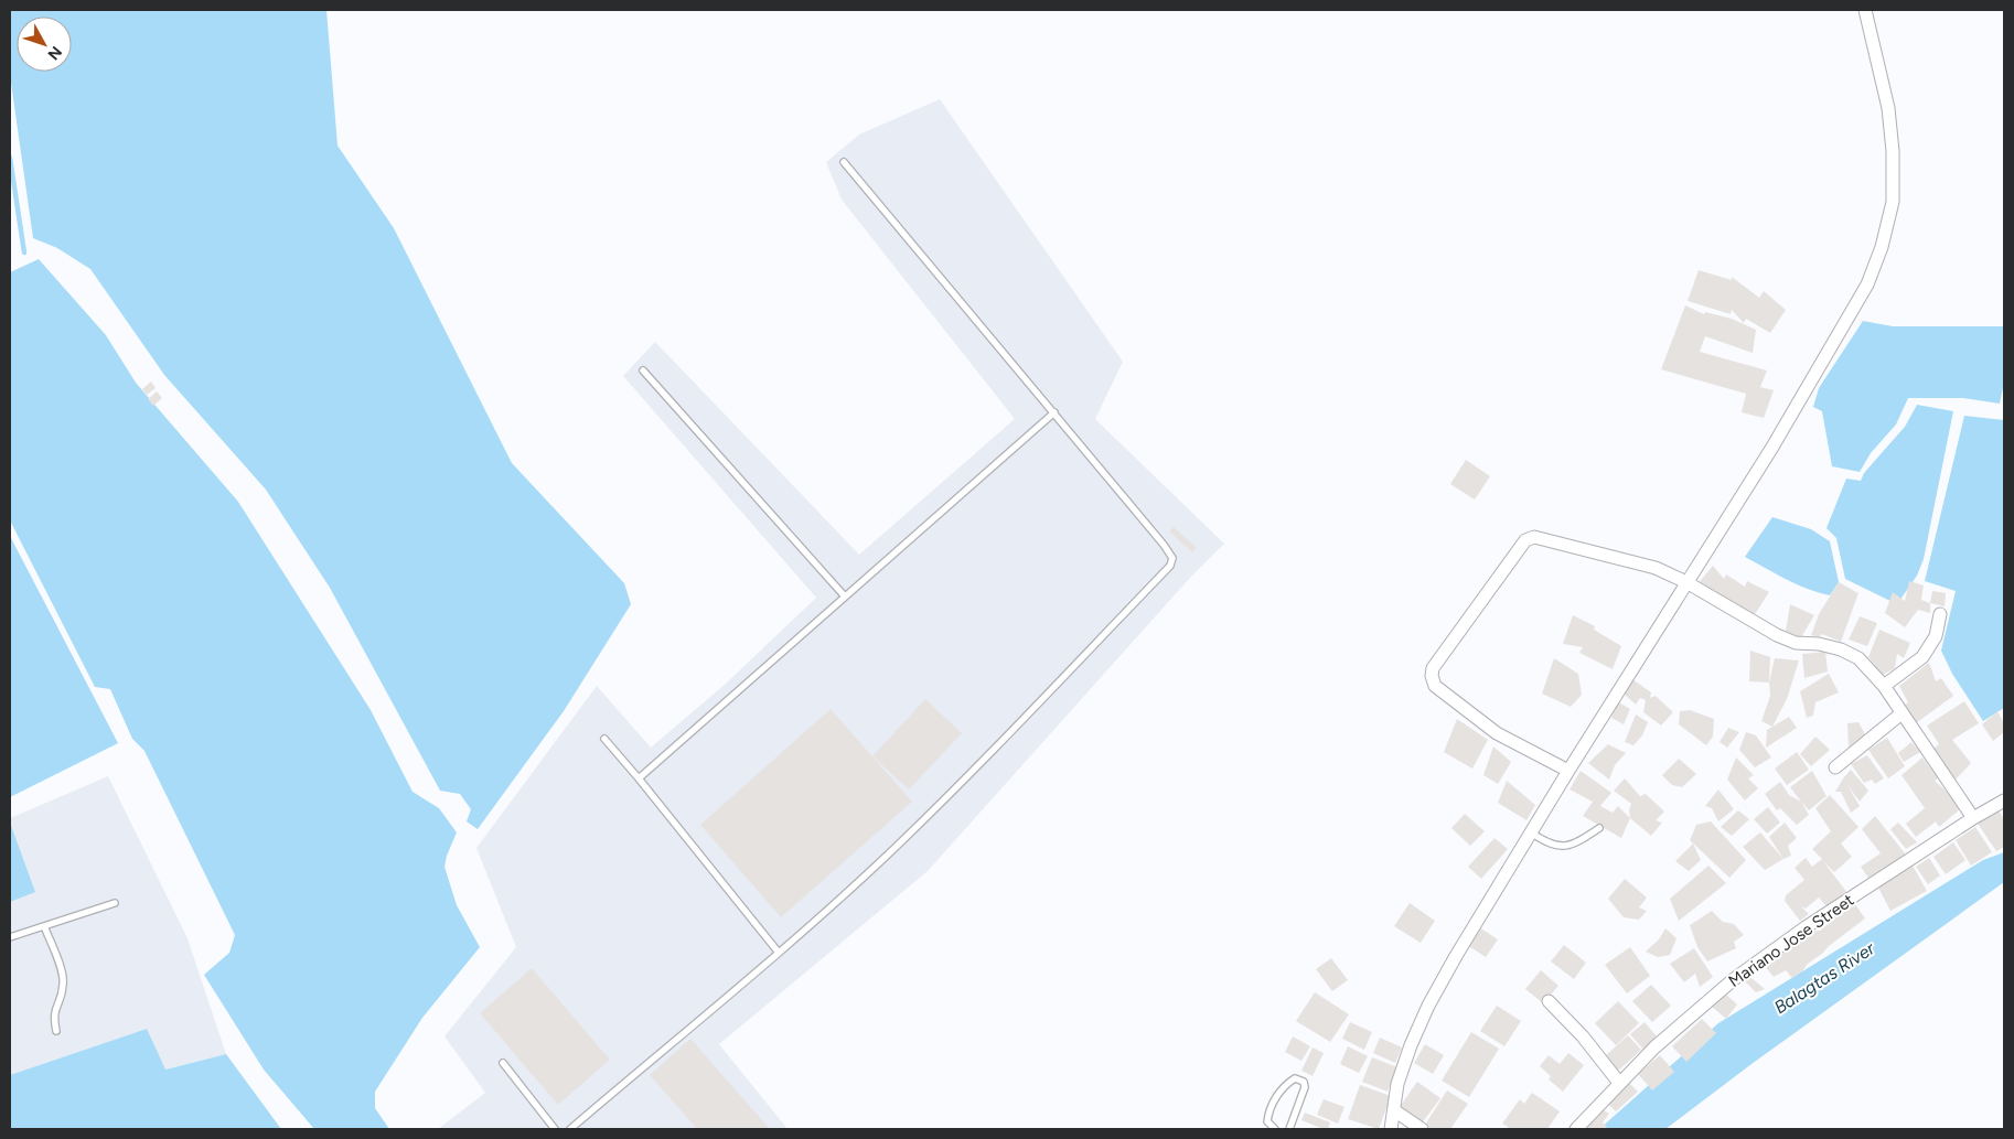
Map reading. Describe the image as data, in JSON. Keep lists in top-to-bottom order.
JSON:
{
  "streets": {
    "street": ["Mariano Jose Street"]
  },
  "water": ["Balagtas River"],
  "north": "bottom right"
}
